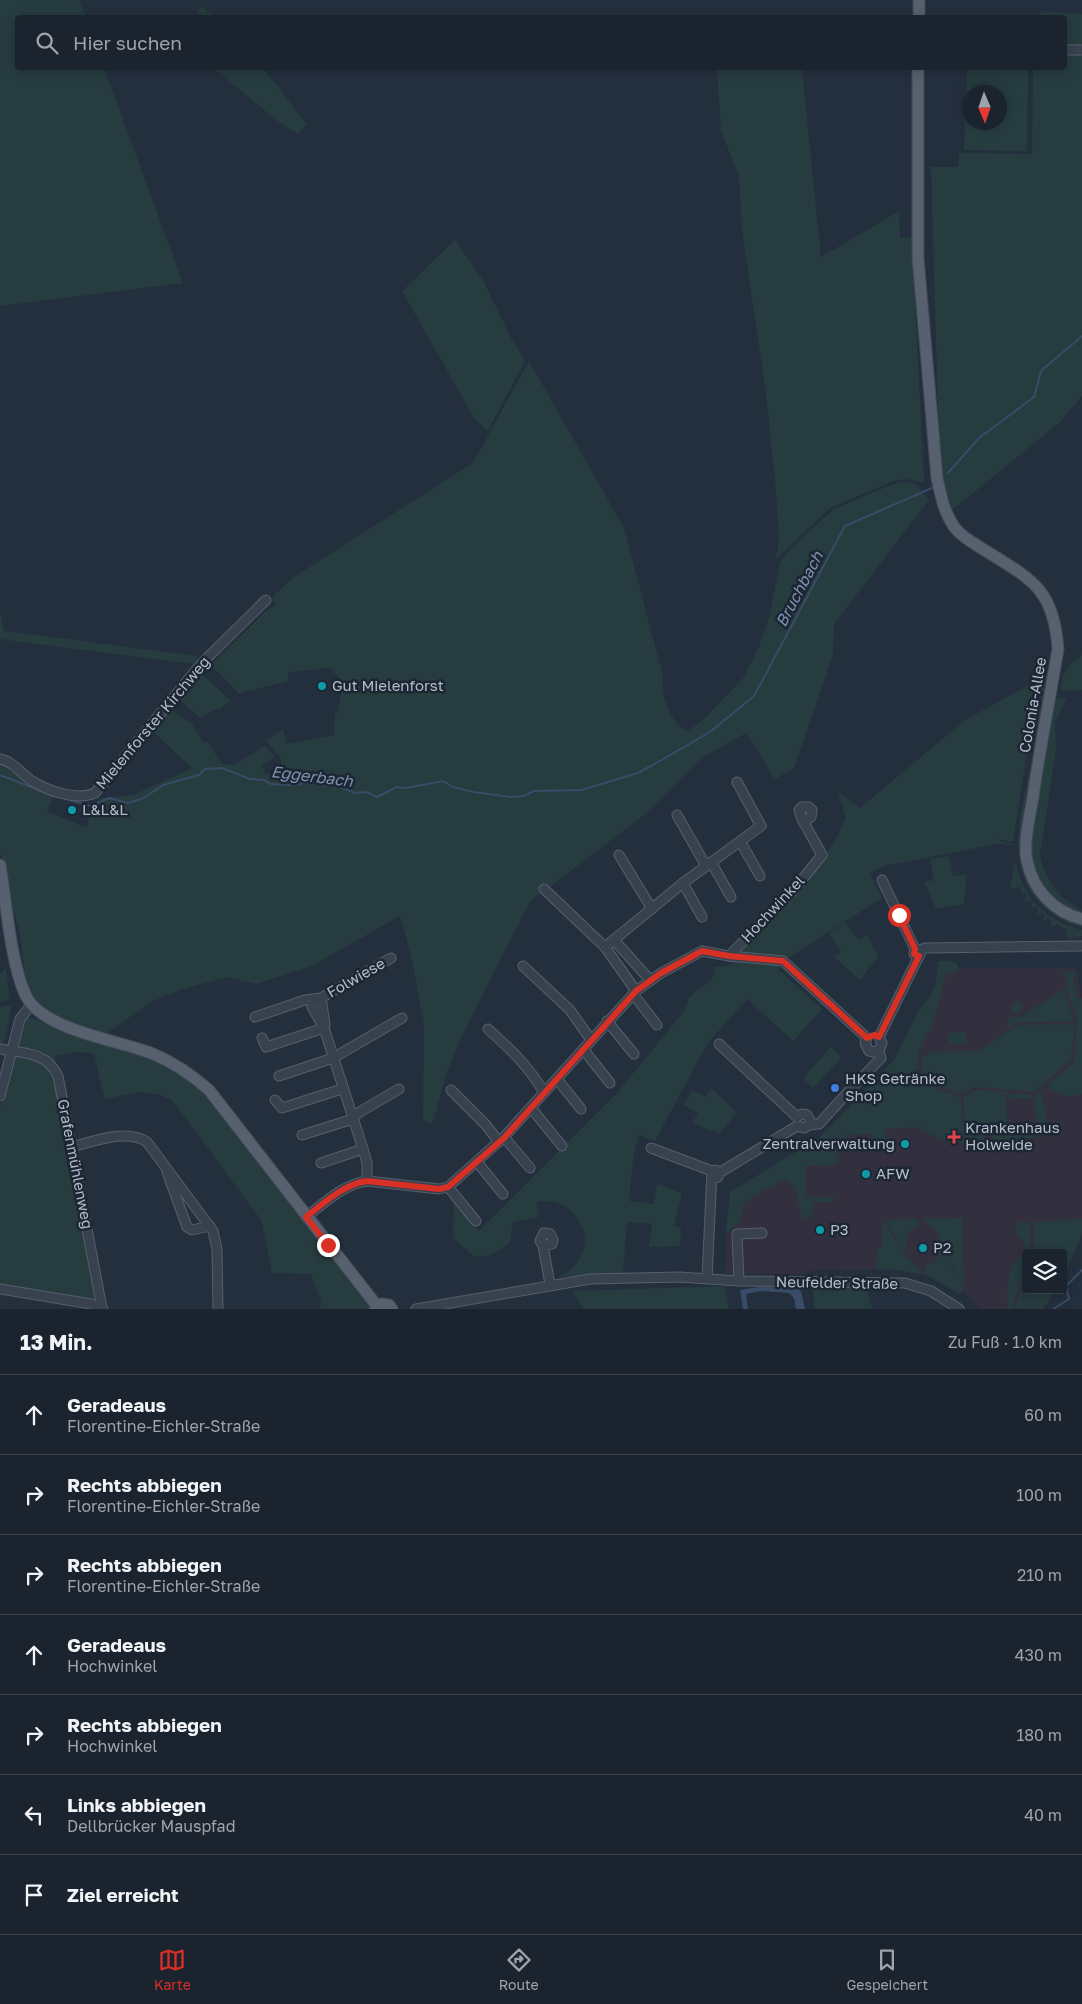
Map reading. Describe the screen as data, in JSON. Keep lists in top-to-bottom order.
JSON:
{
  "streets": {
    "main road": ["Colonia-Allee"],
    "street": [
      "Mielenforster Kirchweg",
      "Hochwinkel",
      "Folwiese",
      "Grafenmühlenweg",
      "Neufelder Straße"
    ]
  },
  "water": ["Bruchbach", "Eggerbach"],
  "places": {
    "other": [
      "Gut Mielenforst",
      "L&L&L",
      "HKS Getränke Shop",
      "Zentralverwaltung",
      "AFW",
      "P3",
      "P2"
    ],
    "health": ["Krankenhaus Holweide"]
  },
  "north": "bottom",
  "page": {
    "search": "Hier suchen",
    "heading": ["13 Min.", "Zu Fuß · 1.0 km"],
    "list": [
      ["Geradeaus", "Florentine-Eichler-Straße", "60 m"],
      ["Rechts abbiegen", "Florentine-Eichler-Straße", "100 m"],
      ["Rechts abbiegen", "Florentine-Eichler-Straße", "210 m"],
      ["Geradeaus", "Hochwinkel", "430 m"],
      ["Rechts abbiegen", "Hochwinkel", "180 m"],
      ["Links abbiegen", "Dellbrücker Mauspfad", "40 m"],
      "Ziel erreicht"
    ],
    "nav": ["Karte", "Route", "Gespeichert"]
  }
}
